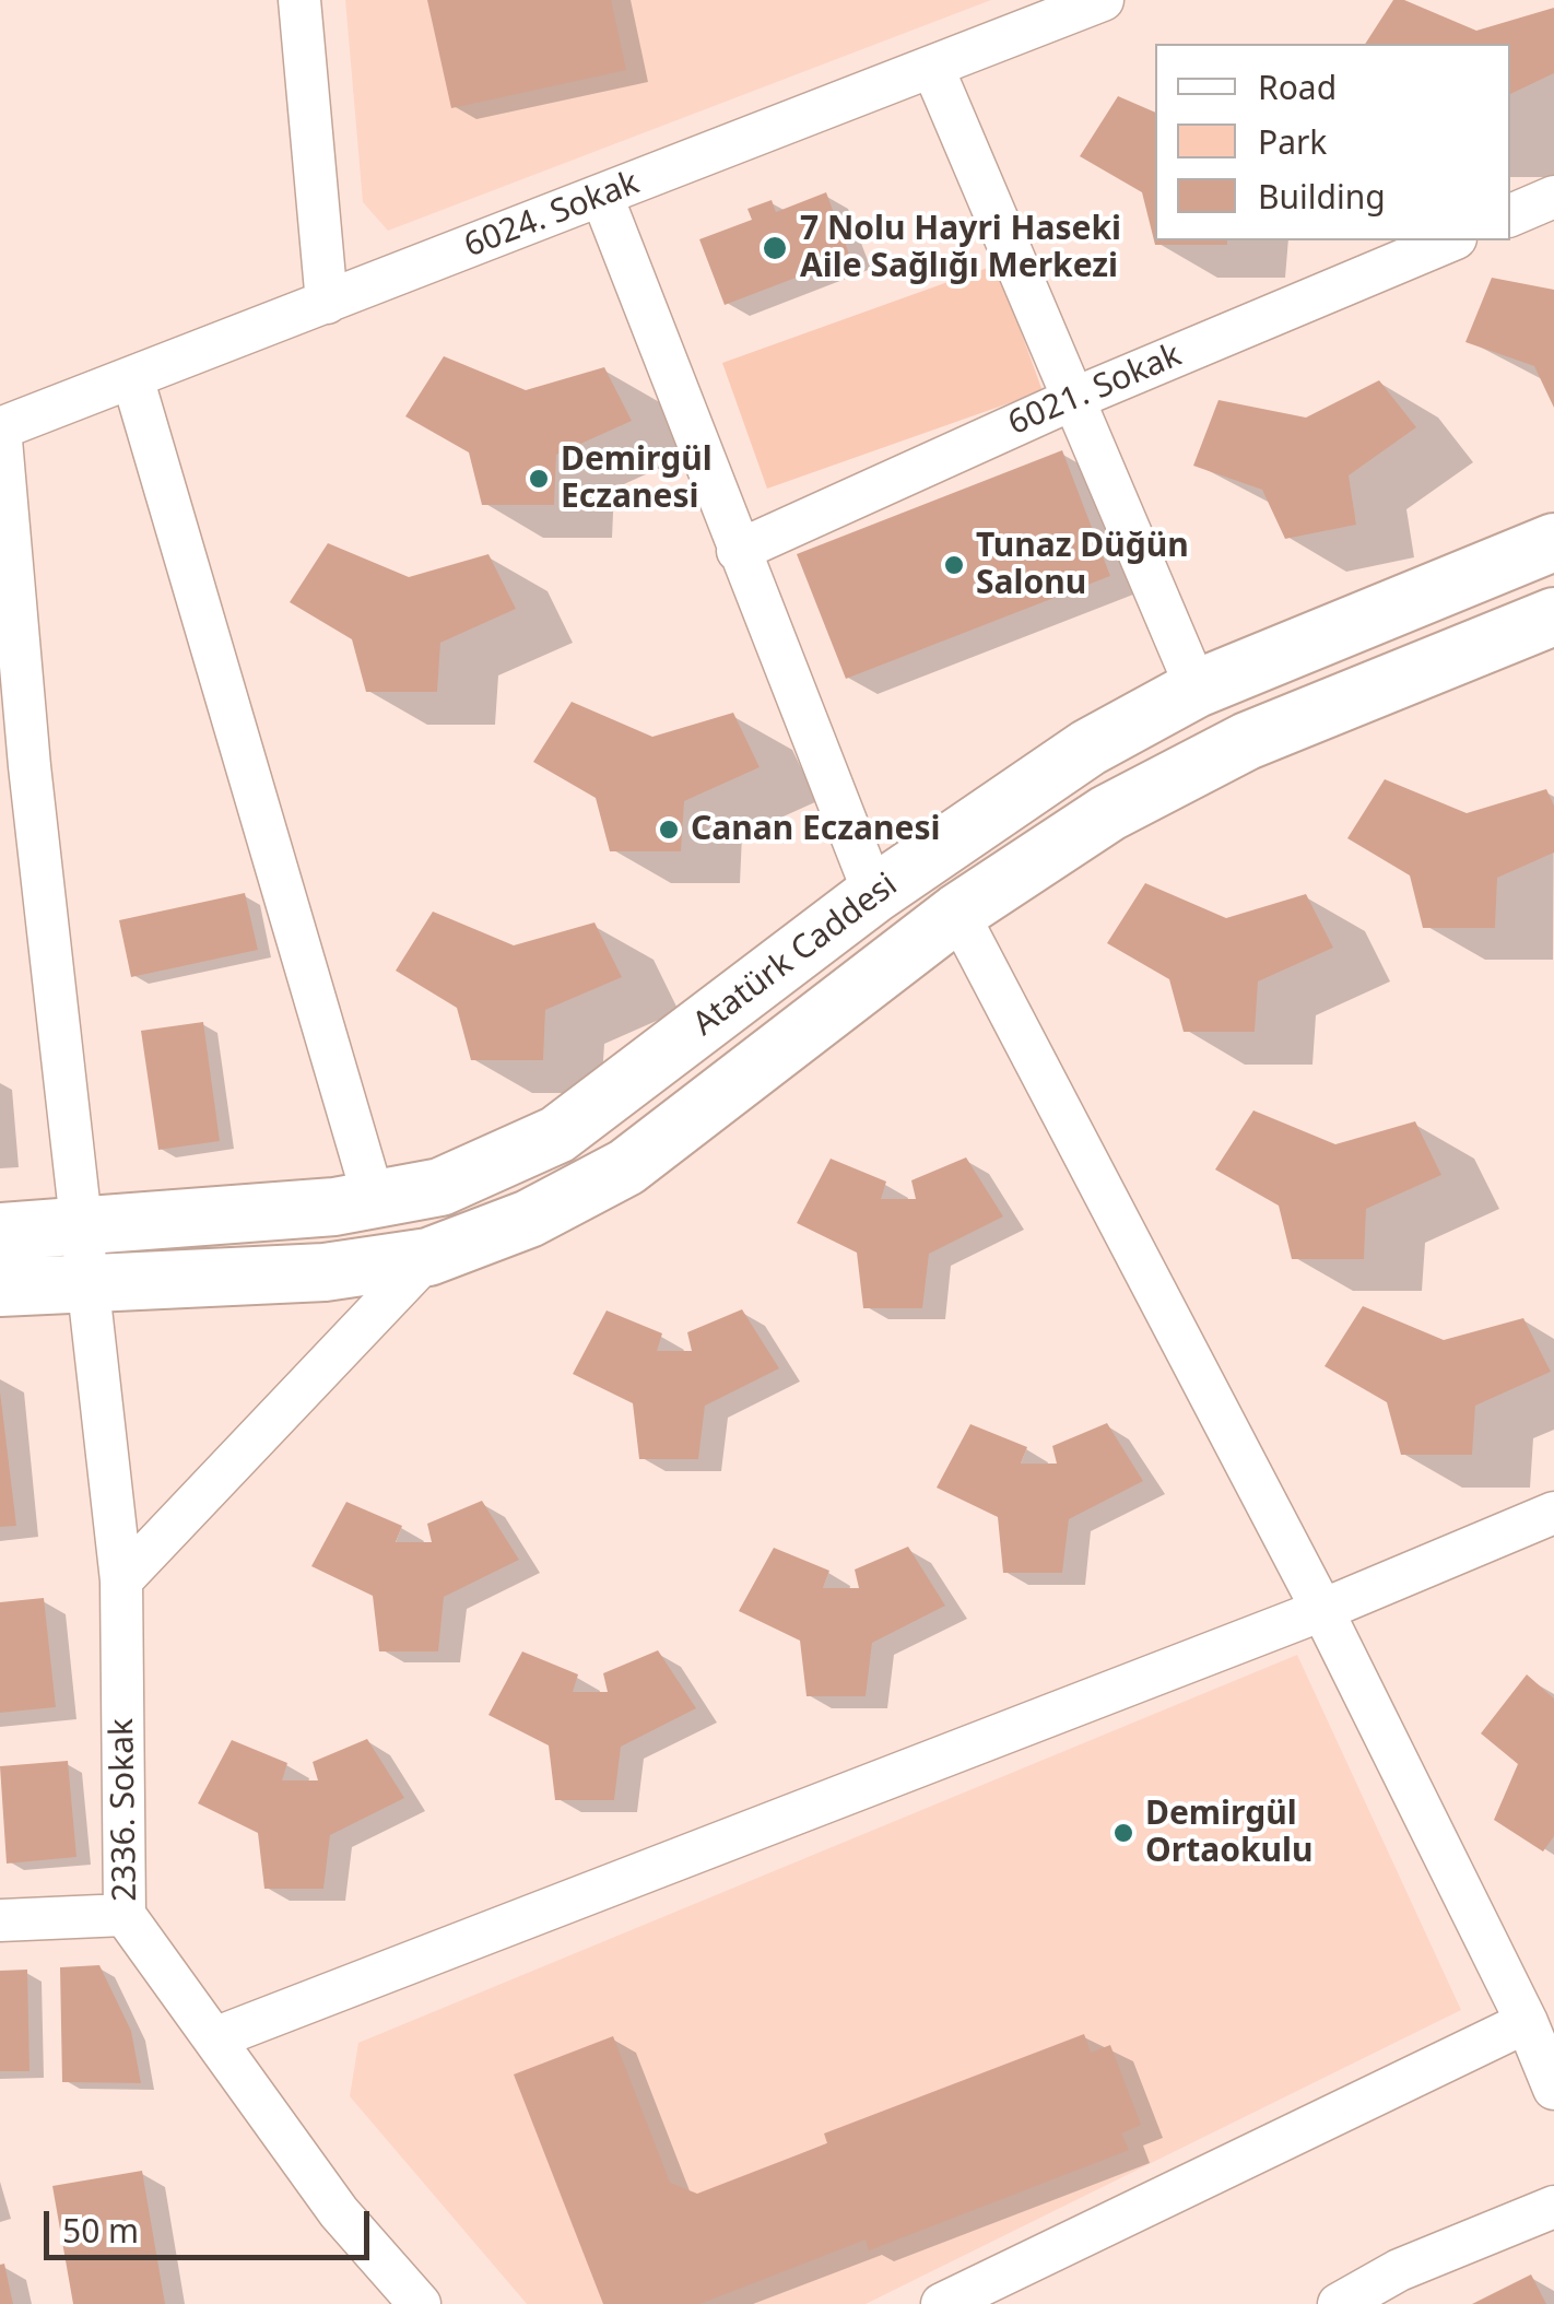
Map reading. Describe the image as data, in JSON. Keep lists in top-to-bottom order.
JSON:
{
  "streets": {
    "main road": ["Atatürk Caddesi"],
    "street": ["6024. Sokak", "6021. Sokak", "2336. Sokak"]
  },
  "crossings": [
    ["6024. Sokak", "2336. Sokak"],
    ["Atatürk Caddesi", "2336. Sokak"]
  ],
  "places": [
    "7 Nolu Hayri Haseki Aile Sağlığı Merkezi",
    "Demirgül Eczanesi",
    "Tunaz Düğün Salonu",
    "Canan Eczanesi",
    "Demirgül Ortaokulu"
  ],
  "legend": ["Road", "Park", "Building"],
  "scale_bar": "50 m"
}
